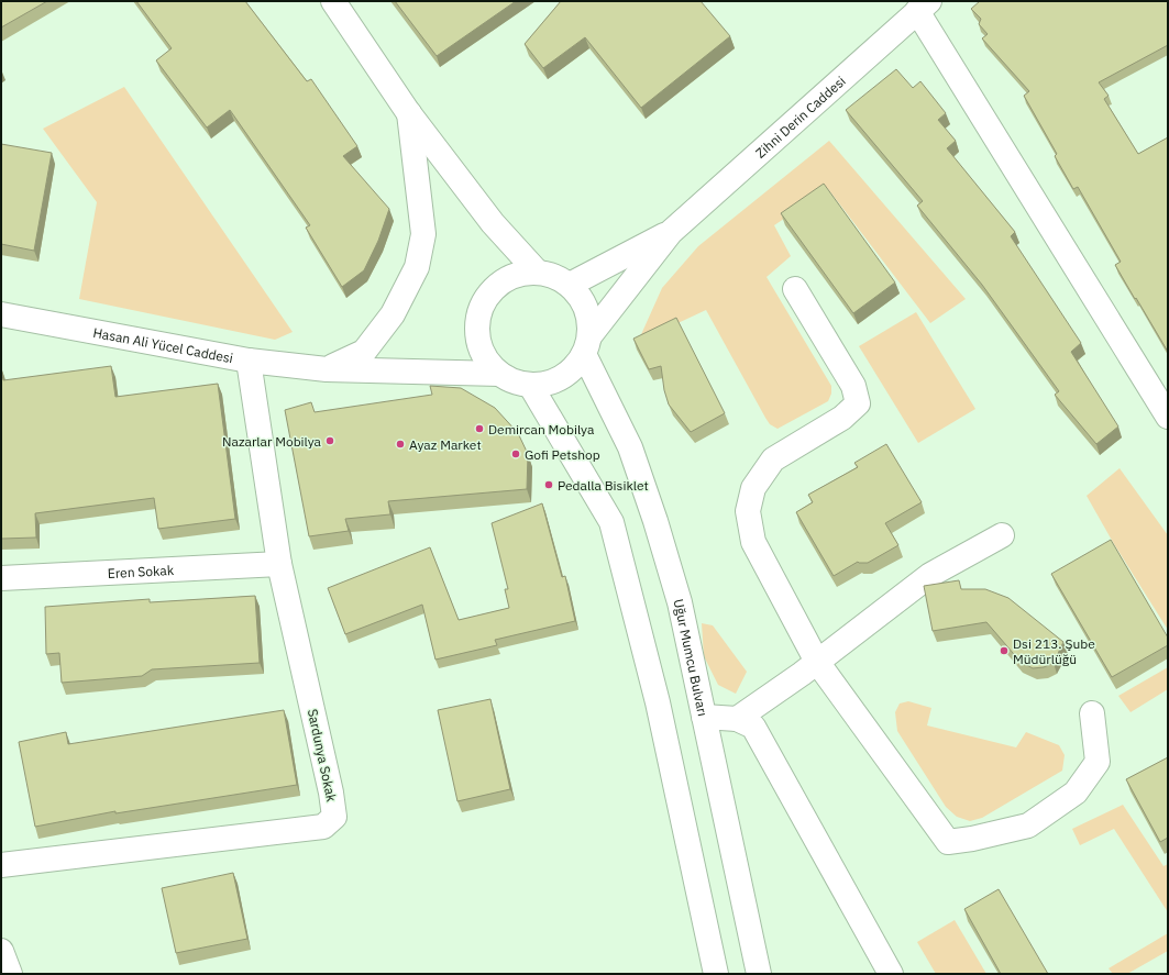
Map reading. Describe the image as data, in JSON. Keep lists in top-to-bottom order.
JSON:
{
  "streets": {
    "main road": [
      "Zihni Derin Caddesi",
      "Hasan Ali Yücel Caddesi",
      "Eren Sokak",
      "Uğur Mumcu Bulvarı",
      "Sardunya Sokak"
    ]
  },
  "crossings": [
    ["Hasan Ali Yücel Caddesi", "Uğur Mumcu Bulvarı"],
    ["Hasan Ali Yücel Caddesi", "Sardunya Sokak"],
    ["Eren Sokak", "Sardunya Sokak"]
  ],
  "places": [
    "Demircan Mobilya",
    "Nazarlar Mobilya",
    "Ayaz Market",
    "Gofi Petshop",
    "Pedalla Bisiklet",
    "Dsi 213. Şube Müdürlüğü"
  ]
}
